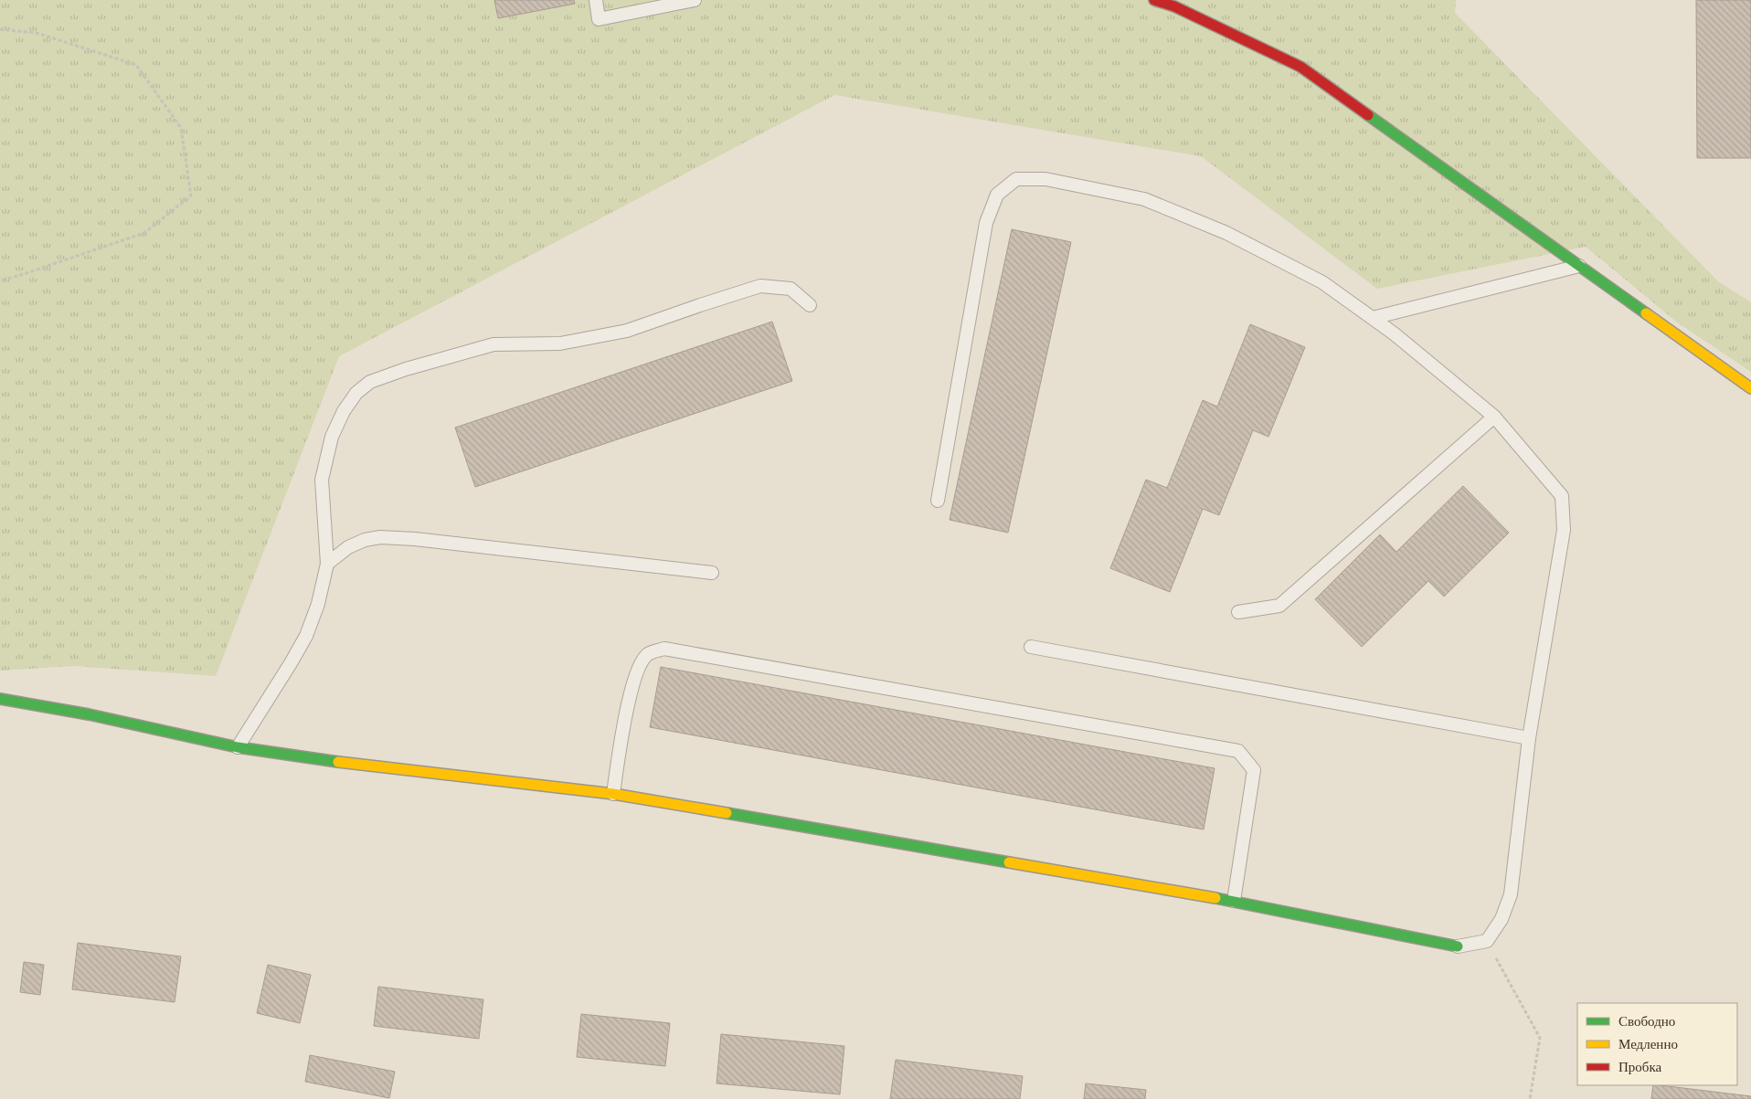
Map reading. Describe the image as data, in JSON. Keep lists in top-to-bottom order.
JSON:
{
  "legend": ["Свободно", "Медленно", "Пробка"]
}
